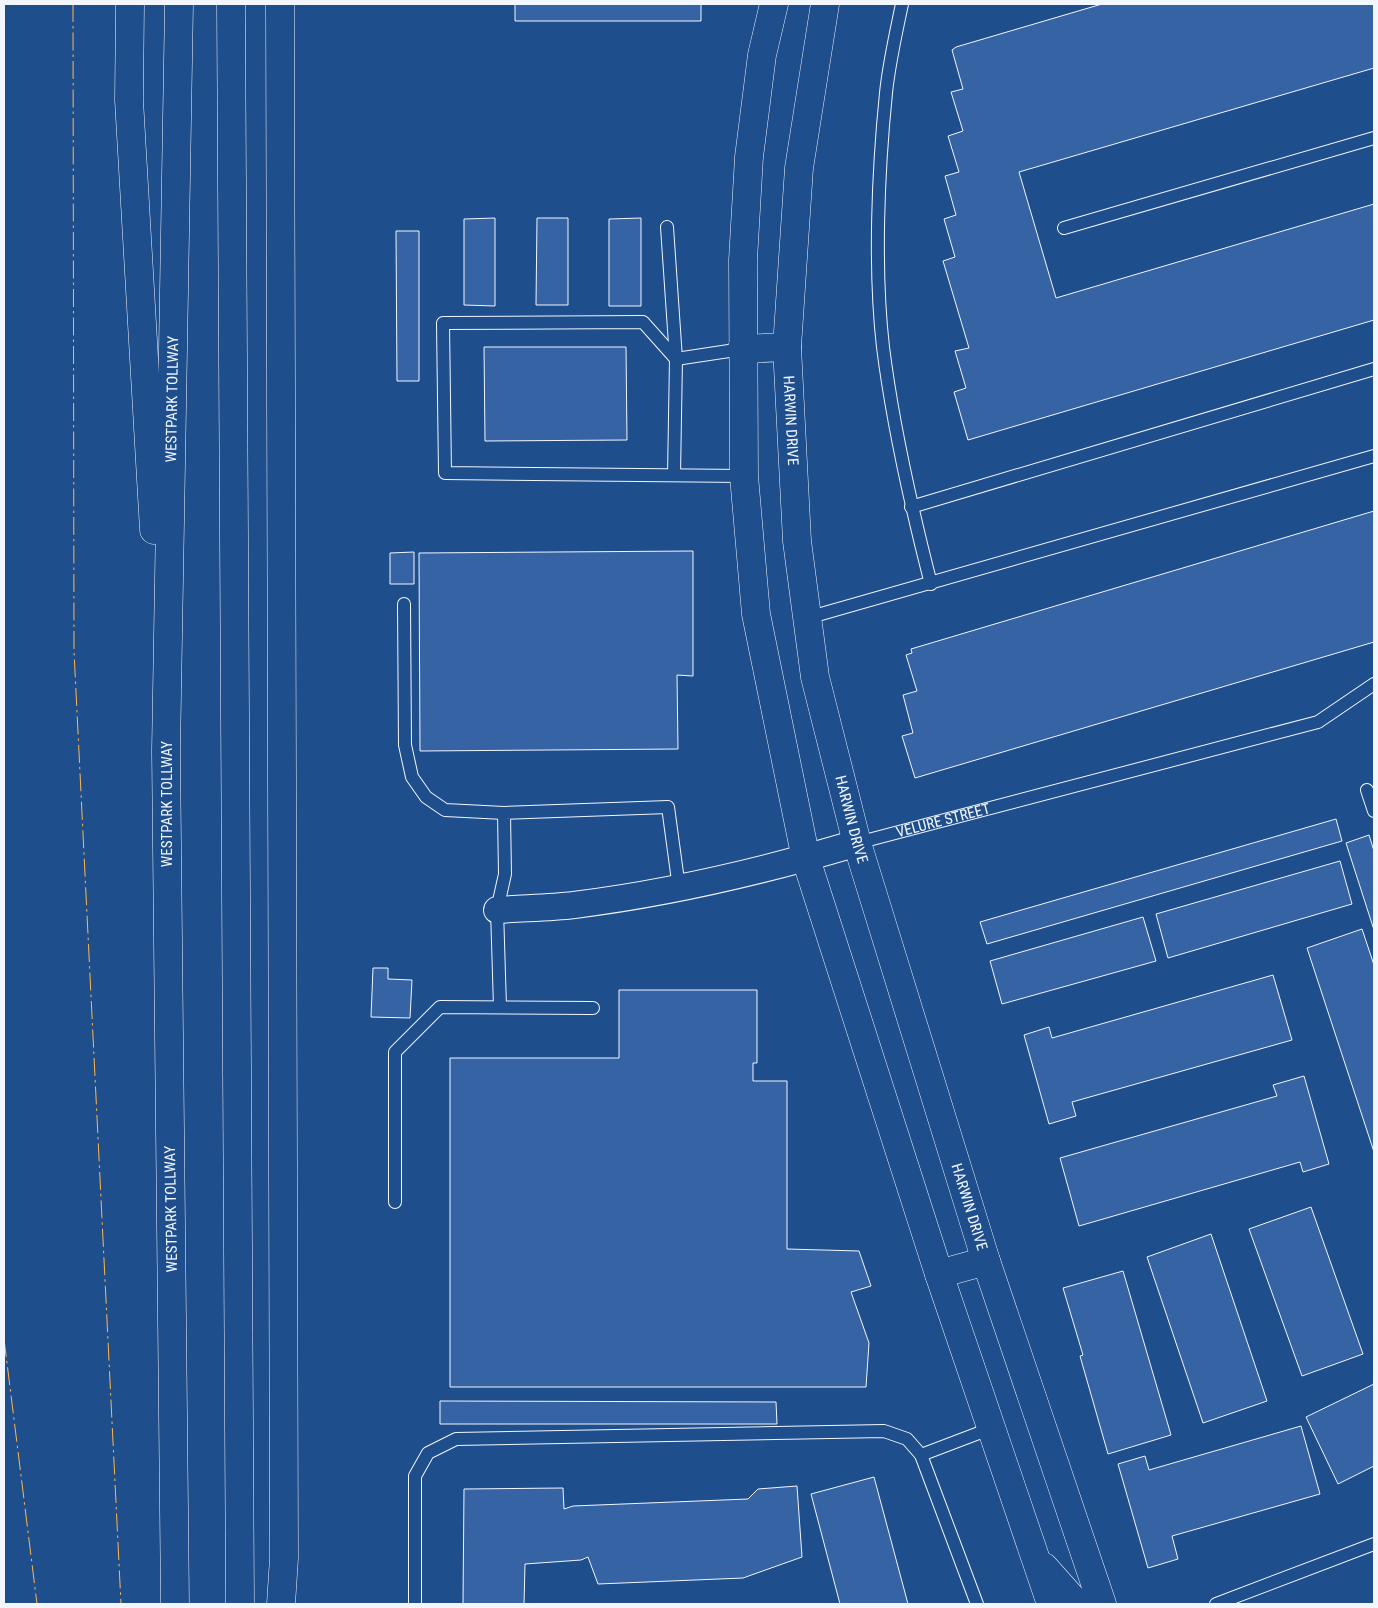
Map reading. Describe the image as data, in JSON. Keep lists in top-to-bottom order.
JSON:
{
  "streets": {
    "main road": ["WESTPARK TOLLWAY", "HARWIN DRIVE"],
    "street": ["VELURE STREET"]
  },
  "crossings": [
    ["HARWIN DRIVE", "VELURE STREET"]
  ]
}
